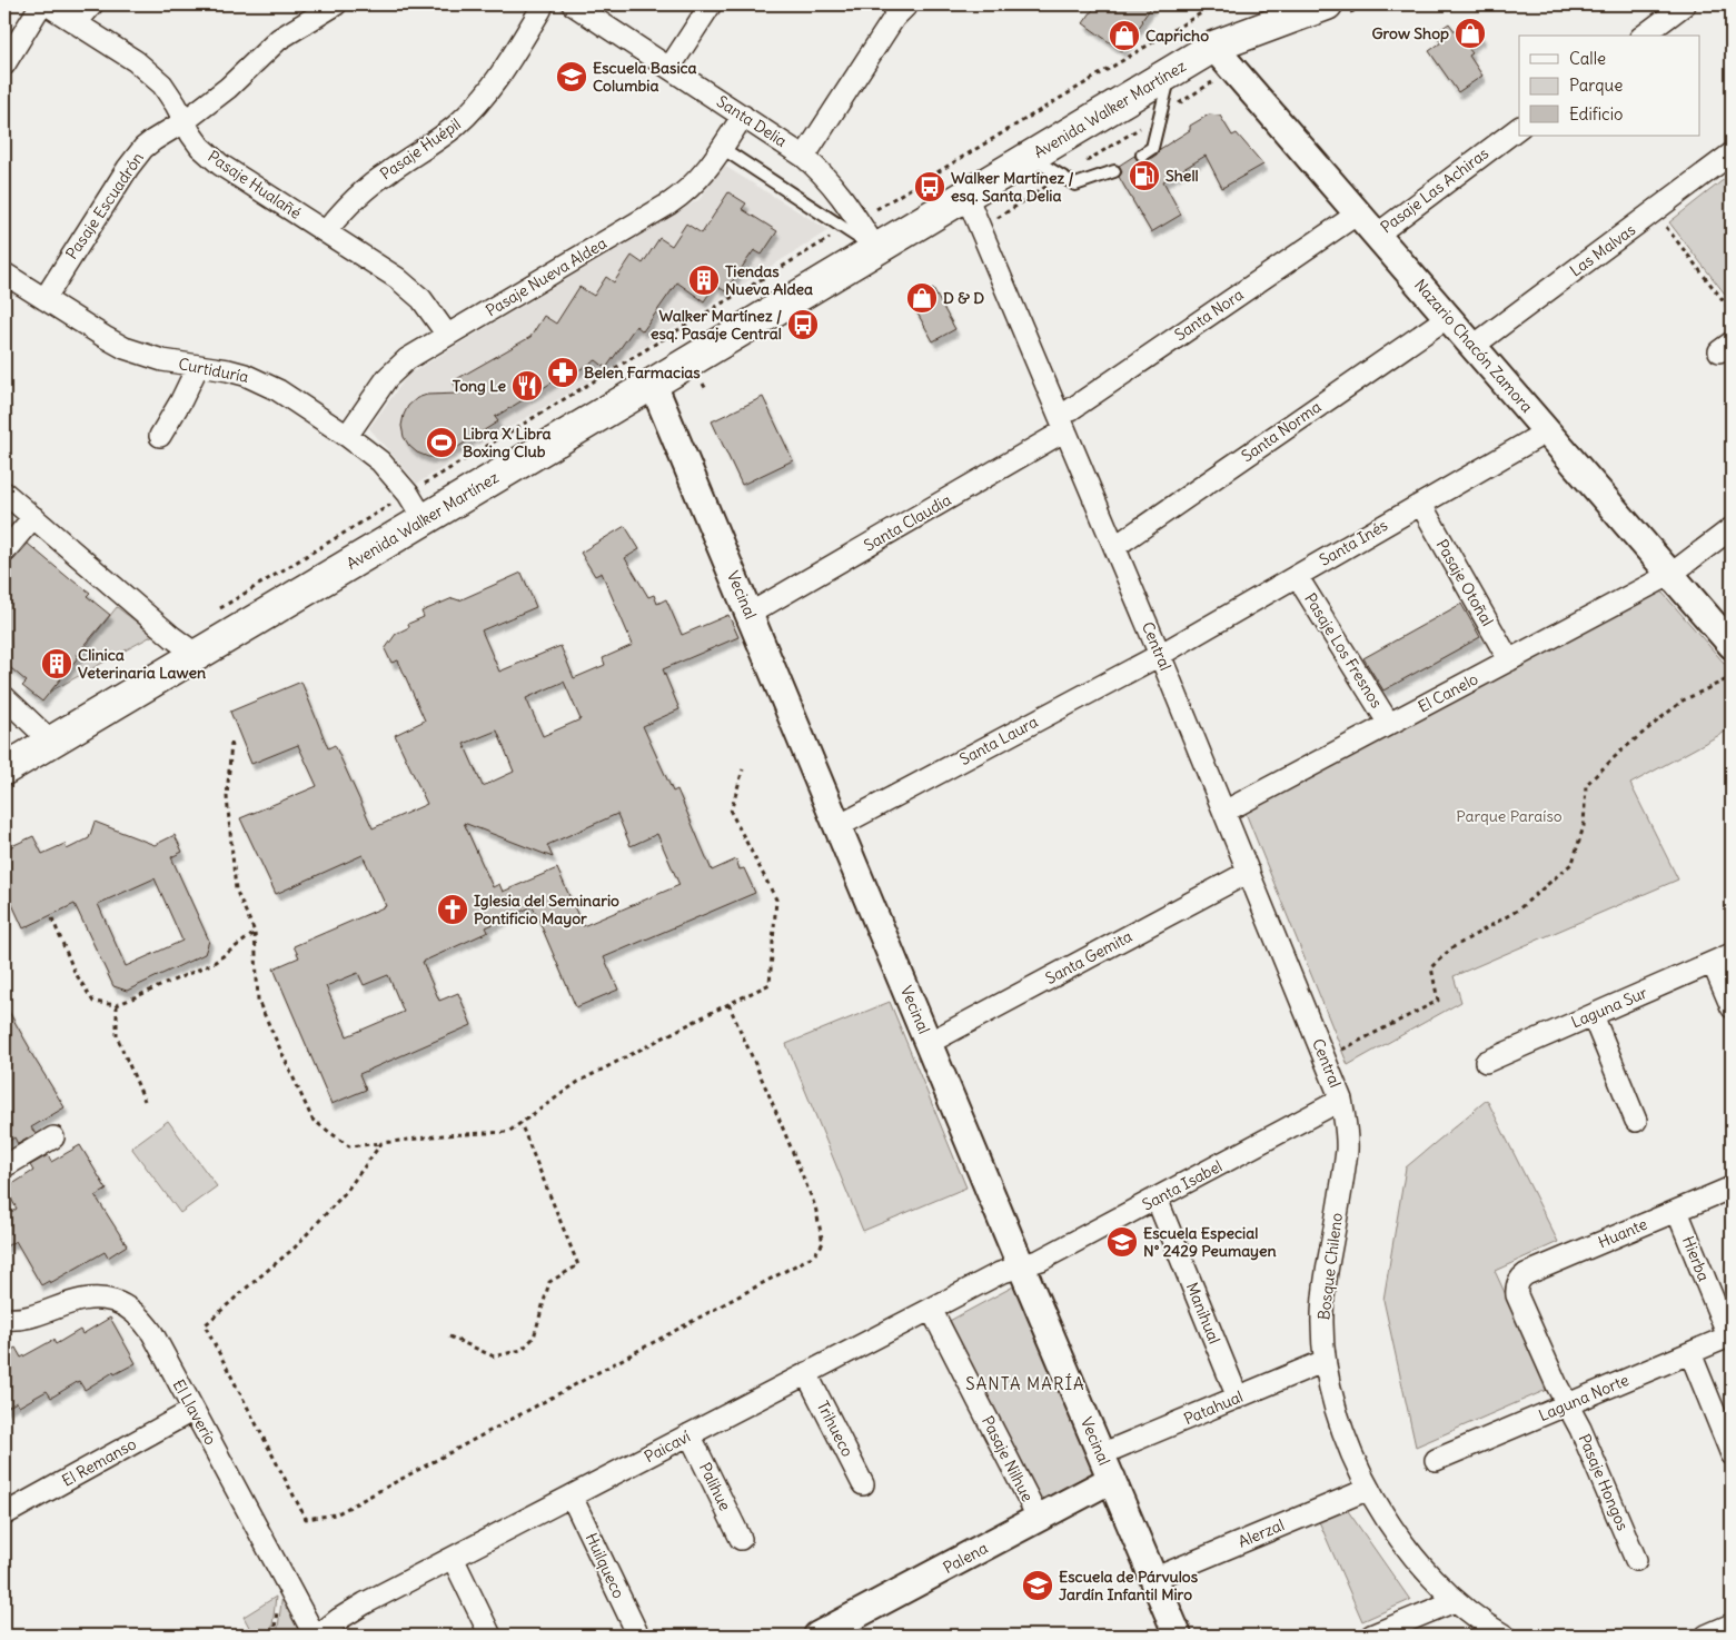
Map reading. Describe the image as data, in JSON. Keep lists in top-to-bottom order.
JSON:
{
  "streets": {
    "main road": ["Avenida Walker Martínez"],
    "street": [
      "Santa Delia",
      "Pasaje Huépil",
      "Pasaje Hualañé",
      "Pasaje Las Achiras",
      "Pasaje Escuadrón",
      "Las Malvas",
      "Pasaje Nueva Aldea",
      "Santa Nora",
      "Nazario Chacón Zamora",
      "Curtiduría",
      "Santa Norma",
      "Santa Claudia",
      "Santa Inés",
      "Pasaje Otoñal",
      "Vecinal",
      "Central",
      "Pasaje Los Fresnos",
      "El Canelo",
      "Santa Laura",
      "Santa Gemita",
      "Laguna Sur",
      "Santa Isabel",
      "Huante",
      "Hierba",
      "Bosque Chileno",
      "Manihual",
      "Laguna Norte",
      "Patahual",
      "El Llaverío",
      "Trihueco",
      "Paicaví",
      "Pasaje Nilhue",
      "El Remanso",
      "Pasaje Hongos",
      "Palihue",
      "Alerzal",
      "Palena",
      "Huilqueco"
    ]
  },
  "crossings": [
    ["Avenida Walker Martínez", "Santa Delia"],
    ["Avenida Walker Martínez", "Nazario Chacón Zamora"],
    ["Avenida Walker Martínez", "Curtiduría"],
    ["Avenida Walker Martínez", "Vecinal"],
    ["Avenida Walker Martínez", "Central"],
    ["Santa Delia", "Pasaje Nueva Aldea"],
    ["Pasaje Huépil", "Pasaje Hualañé"],
    ["Pasaje Hualañé", "Pasaje Escuadrón"],
    ["Pasaje Hualañé", "Pasaje Nueva Aldea"],
    ["Pasaje Las Achiras", "Nazario Chacón Zamora"],
    ["Pasaje Escuadrón", "Curtiduría"],
    ["Las Malvas", "Nazario Chacón Zamora"],
    ["Pasaje Nueva Aldea", "Curtiduría"],
    ["Santa Nora", "Nazario Chacón Zamora"],
    ["Santa Nora", "Santa Claudia"],
    ["Santa Nora", "Central"],
    ["Nazario Chacón Zamora", "Santa Norma"],
    ["Nazario Chacón Zamora", "Santa Inés"],
    ["Nazario Chacón Zamora", "El Canelo"],
    ["Santa Norma", "Central"],
    ["Santa Claudia", "Vecinal"],
    ["Santa Claudia", "Central"],
    ["Santa Inés", "Pasaje Otoñal"],
    ["Santa Inés", "Central"],
    ["Santa Inés", "Pasaje Los Fresnos"],
    ["Santa Inés", "Santa Laura"],
    ["Pasaje Otoñal", "El Canelo"],
    ["Vecinal", "Santa Laura"],
    ["Vecinal", "Santa Gemita"],
    ["Vecinal", "Santa Isabel"],
    ["Vecinal", "Patahual"],
    ["Vecinal", "Paicaví"],
    ["Vecinal", "Alerzal"],
    ["Vecinal", "Palena"],
    ["Central", "El Canelo"],
    ["Central", "Santa Laura"],
    ["Central", "Santa Gemita"],
    ["Central", "Santa Isabel"],
    ["Central", "Bosque Chileno"],
    ["Pasaje Los Fresnos", "El Canelo"],
    ["Santa Isabel", "Bosque Chileno"],
    ["Santa Isabel", "Manihual"],
    ["Santa Isabel", "Paicaví"],
    ["Huante", "Hierba"],
    ["Huante", "Pasaje Hongos"],
    ["Hierba", "Laguna Norte"],
    ["Bosque Chileno", "Patahual"],
    ["Bosque Chileno", "Alerzal"],
    ["Manihual", "Patahual"],
    ["Laguna Norte", "Pasaje Hongos"],
    ["El Llaverío", "Paicaví"],
    ["El Llaverío", "El Remanso"],
    ["Trihueco", "Paicaví"],
    ["Paicaví", "Pasaje Nilhue"],
    ["Paicaví", "Palihue"],
    ["Paicaví", "Huilqueco"],
    ["Pasaje Nilhue", "Palena"]
  ],
  "districts": ["SANTA MARÍA"],
  "parks": ["Parque Paraíso"],
  "places": {
    "shop": ["Grow Shop", "Capricho", "D & D"],
    "school or university": ["Escuela Basica Columbia", "Escuela Especial N° 2429 Peumayen", "Escuela de Párvulos Jardín Infantil Miro"],
    "fuel station": ["Shell"],
    "bus stop": ["Walker Martínez / esq. Santa Delia", "Walker Martínez / esq. Pasaje Central"],
    "building": ["Tiendas Nueva Aldea", "Clinica Veterinaria Lawen"],
    "pharmacy": ["Belen Farmacias"],
    "restaurant": ["Tong Le"],
    "sports": ["Libra X Libra Boxing Club"],
    "church": ["Iglesia del Seminario Pontificio Mayor"]
  },
  "legend": ["Calle", "Parque", "Edificio"]
}
